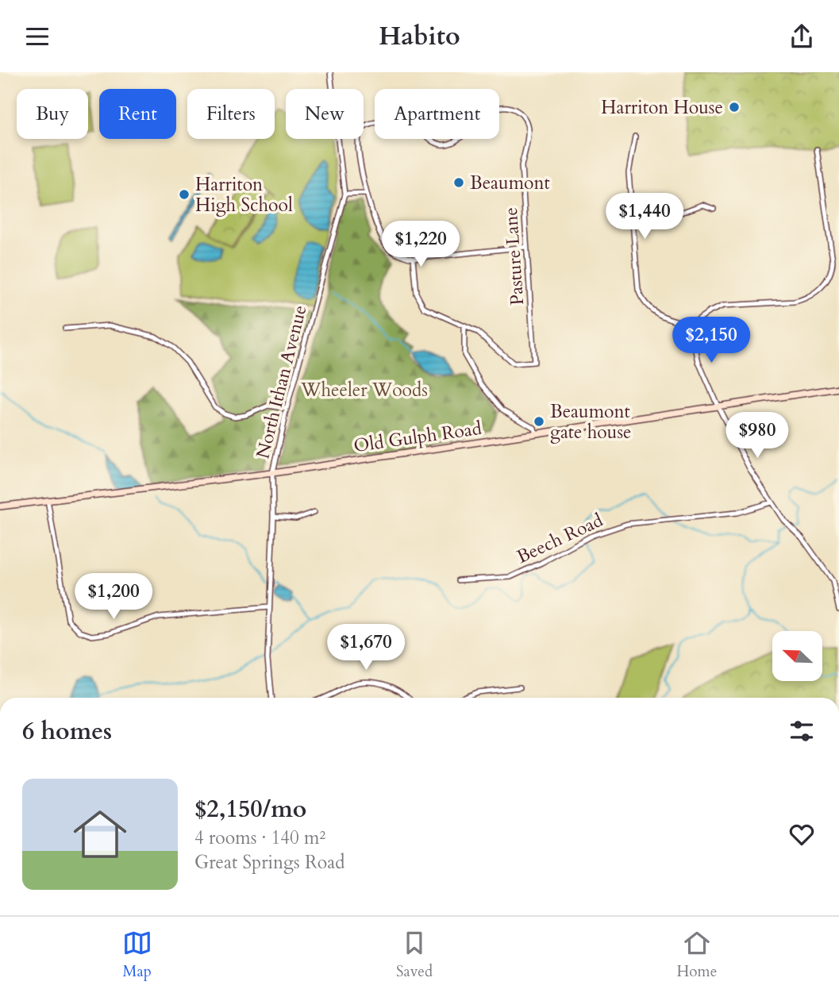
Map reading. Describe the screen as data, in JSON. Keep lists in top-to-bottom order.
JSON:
{
  "streets": {
    "street": [
      "Pasture Lane",
      "North Ithan Avenue",
      "Old Gulph Road",
      "Beech Road"
    ]
  },
  "crossings": [
    ["North Ithan Avenue", "Old Gulph Road"]
  ],
  "parks": ["Wheeler Woods"],
  "places": [
    "Harriton House",
    "Beaumont",
    "Harriton High School",
    "Beaumont gate house"
  ],
  "north": "top left",
  "page": {
    "header": "Habito",
    "chip": [
      "Buy",
      "Rent",
      "Filters",
      "New",
      "Apartment"
    ],
    "price": [
      "$1,440",
      "$1,220",
      "$2,150",
      "$980",
      "$1,200",
      "$1,670"
    ],
    "heading": "6 homes",
    "list": [
      {
        "name": "$2,150/mo",
        "note": "4 rooms · 140 m² · Great Springs Road"
      }
    ],
    "tabs": ["Map", "Saved", "Home"]
  }
}
